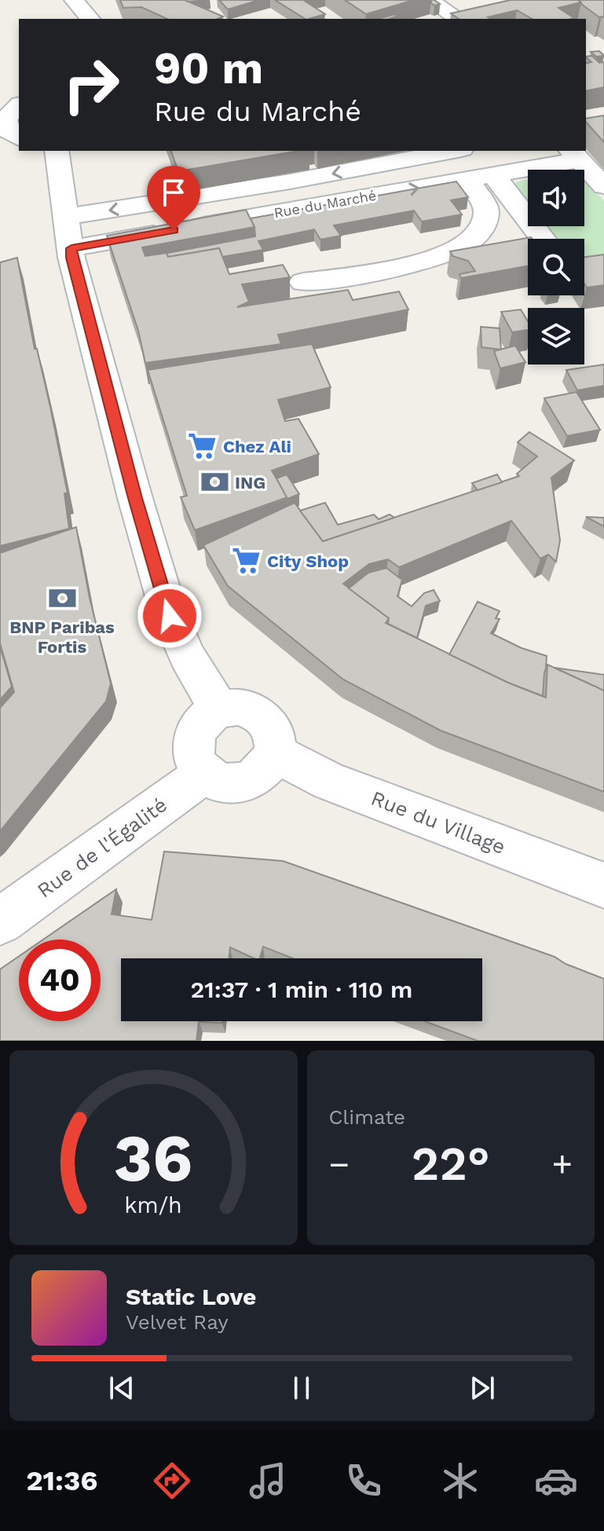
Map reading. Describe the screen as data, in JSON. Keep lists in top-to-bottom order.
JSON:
{
  "streets": {
    "street": ["Rue du Marché", "Rue du Village", "Rue de l'Égalité"]
  },
  "crossings": [
    ["Rue du Village", "Rue de l'Égalité"]
  ],
  "places": {
    "supermarket": ["Chez Ali", "City Shop"],
    "bank": ["ING", "BNP Paribas Fortis"]
  },
  "page": {
    "turn": ["90 m", "Rue du Marché"],
    "limit": "40",
    "trip": "21:37 · 1 min · 110 m",
    "tile": "Climate",
    "heat": ["−", "22°", "+"],
    "song": ["Static Love", "Velvet Ray"],
    "tabs": "21:36",
    "gauge": ["36", "km/h"]
  }
}
